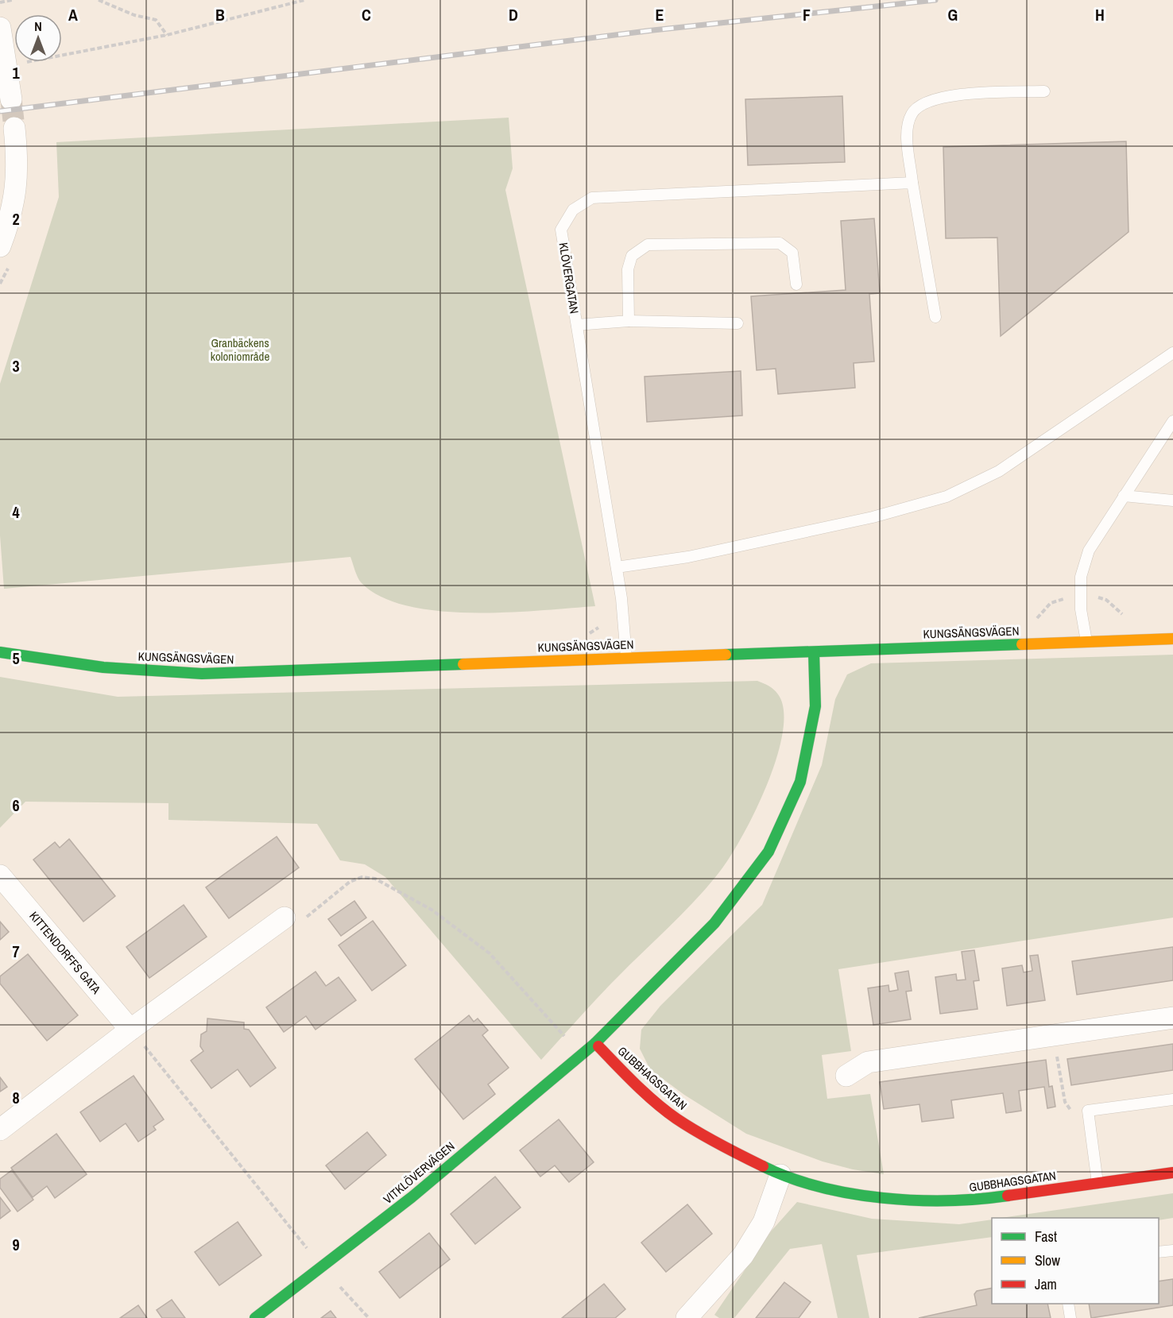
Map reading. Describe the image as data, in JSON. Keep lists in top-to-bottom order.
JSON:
{
  "streets": {
    "street": [
      "KUNGSÄNGSVÄGEN",
      "KITTENDORFFS GATA",
      "GUBBHAGSGATAN",
      "VITKLÖVERVÄGEN"
    ],
    "lane": ["KLÖVERGATAN"]
  },
  "crossings": [
    ["KLÖVERGATAN", "KUNGSÄNGSVÄGEN"],
    ["GUBBHAGSGATAN", "VITKLÖVERVÄGEN"]
  ],
  "parks": ["Granbäckens koloniområde"],
  "legend": ["Fast", "Slow", "Jam"],
  "north": "top",
  "grid": {
    "columns": [
      "A",
      "B",
      "C",
      "D",
      "E",
      "F",
      "G",
      "H"
    ],
    "rows": [
      "1",
      "2",
      "3",
      "4",
      "5",
      "6",
      "7",
      "8",
      "9"
    ]
  }
}
